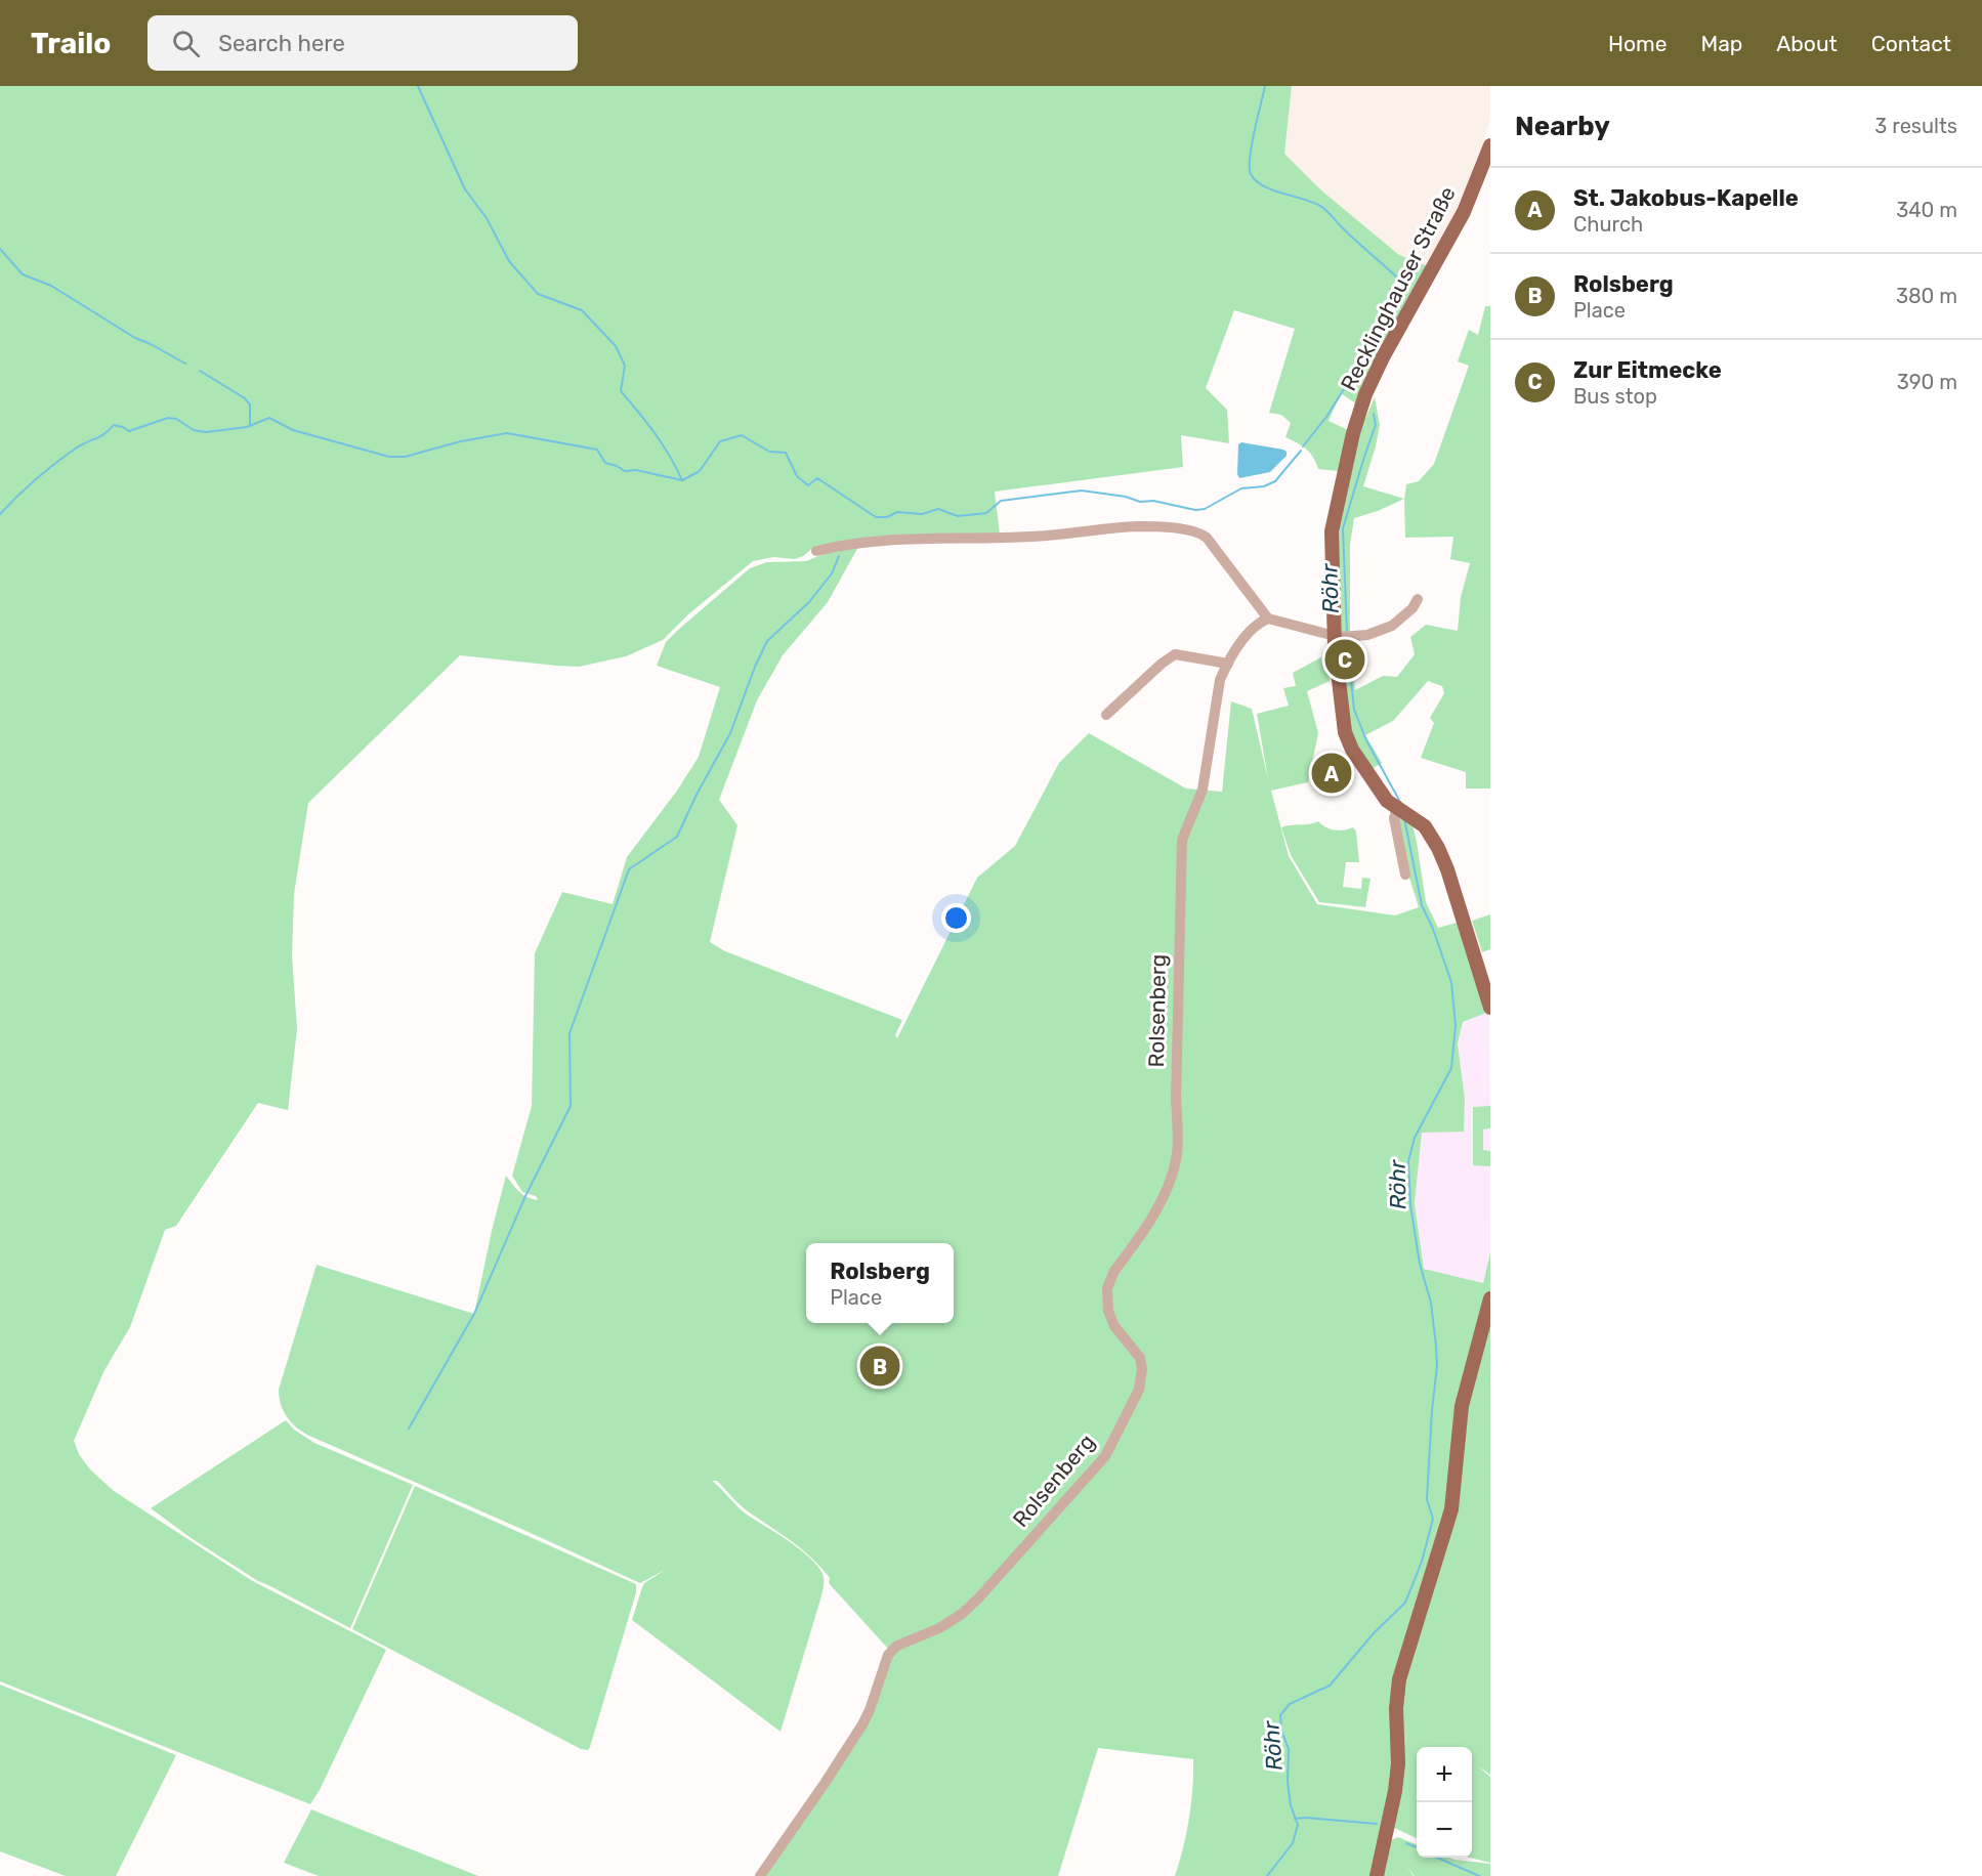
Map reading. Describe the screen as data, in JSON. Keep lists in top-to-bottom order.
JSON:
{
  "streets": {
    "main road": ["Recklinghauser Straße"],
    "street": ["Rolsenberg"]
  },
  "water": ["Röhr"],
  "page": {
    "header": "Trailo",
    "search": "Search here",
    "nav": [
      "Home",
      "Map",
      "About",
      "Contact"
    ],
    "heading": ["Nearby", "3 results"],
    "list": [
      {
        "mark": "A",
        "name": "St. Jakobus-Kapelle",
        "note": "Church",
        "value": "340 m"
      },
      {
        "mark": "B",
        "name": "Rolsberg",
        "note": "Place",
        "value": "380 m"
      },
      {
        "mark": "C",
        "name": "Zur Eitmecke",
        "note": "Bus stop",
        "value": "390 m"
      }
    ],
    "pins": ["C", "A", "B"],
    "popup": ["Rolsberg", "Place"],
    "map_buttons": ["+", "−"]
  }
}
